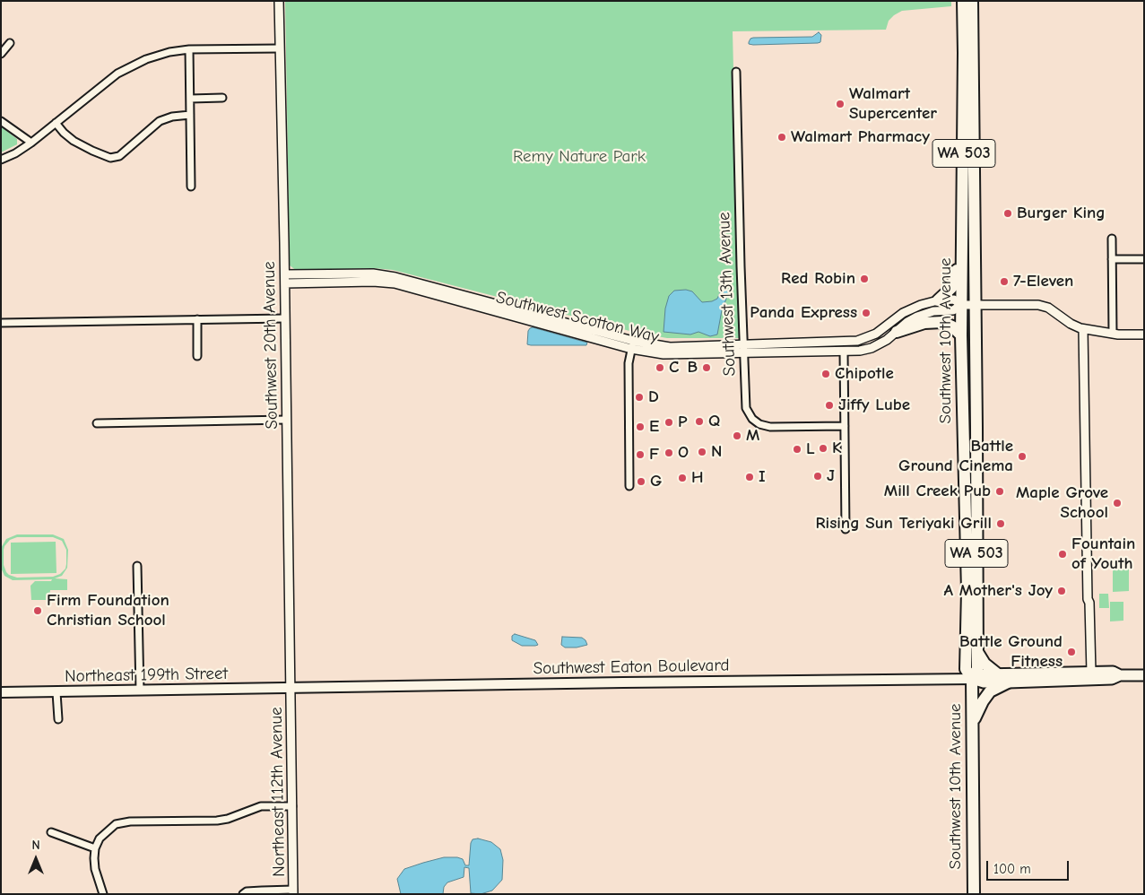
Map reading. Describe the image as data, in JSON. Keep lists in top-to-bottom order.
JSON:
{
  "streets": {
    "highway": ["WA 503", "Southwest 10th Avenue"],
    "main road": ["Southwest Eaton Boulevard", "Northeast 199th Street"],
    "street": [
      "Southwest 13th Avenue",
      "Southwest Scotton Way",
      "Southwest 20th Avenue",
      "Northeast 112th Avenue"
    ]
  },
  "crossings": [
    ["Southwest 13th Avenue", "Southwest Scotton Way"],
    ["Southwest Scotton Way", "Southwest 10th Avenue"],
    ["Southwest Scotton Way", "Southwest 20th Avenue"],
    ["Southwest 10th Avenue", "Southwest Eaton Boulevard"],
    ["Southwest 20th Avenue", "Southwest Eaton Boulevard"],
    ["Southwest 20th Avenue", "Northeast 199th Street"],
    ["Southwest 20th Avenue", "Northeast 112th Avenue"],
    ["Southwest Eaton Boulevard", "Northeast 199th Street"],
    ["Southwest Eaton Boulevard", "Northeast 112th Avenue"],
    ["Northeast 199th Street", "Northeast 112th Avenue"]
  ],
  "parks": ["Remy Nature Park"],
  "places": [
    "Walmart Supercenter",
    "Walmart Pharmacy",
    "Burger King",
    "Red Robin",
    "7-Eleven",
    "Panda Express",
    "C",
    "B",
    "Chipotle",
    "D",
    "Jiffy Lube",
    "Q",
    "P",
    "E",
    "M",
    "K",
    "L",
    "N",
    "O",
    "F",
    "Battle Ground Cinema",
    "J",
    "I",
    "H",
    "G",
    "Mill Creek Pub",
    "Maple Grove School",
    "Rising Sun Teriyaki Grill",
    "Fountain of Youth",
    "A Mother's Joy",
    "Firm Foundation Christian School",
    "Battle Ground Fitness"
  ],
  "scale_bar": "100 m",
  "north": "top"
}
